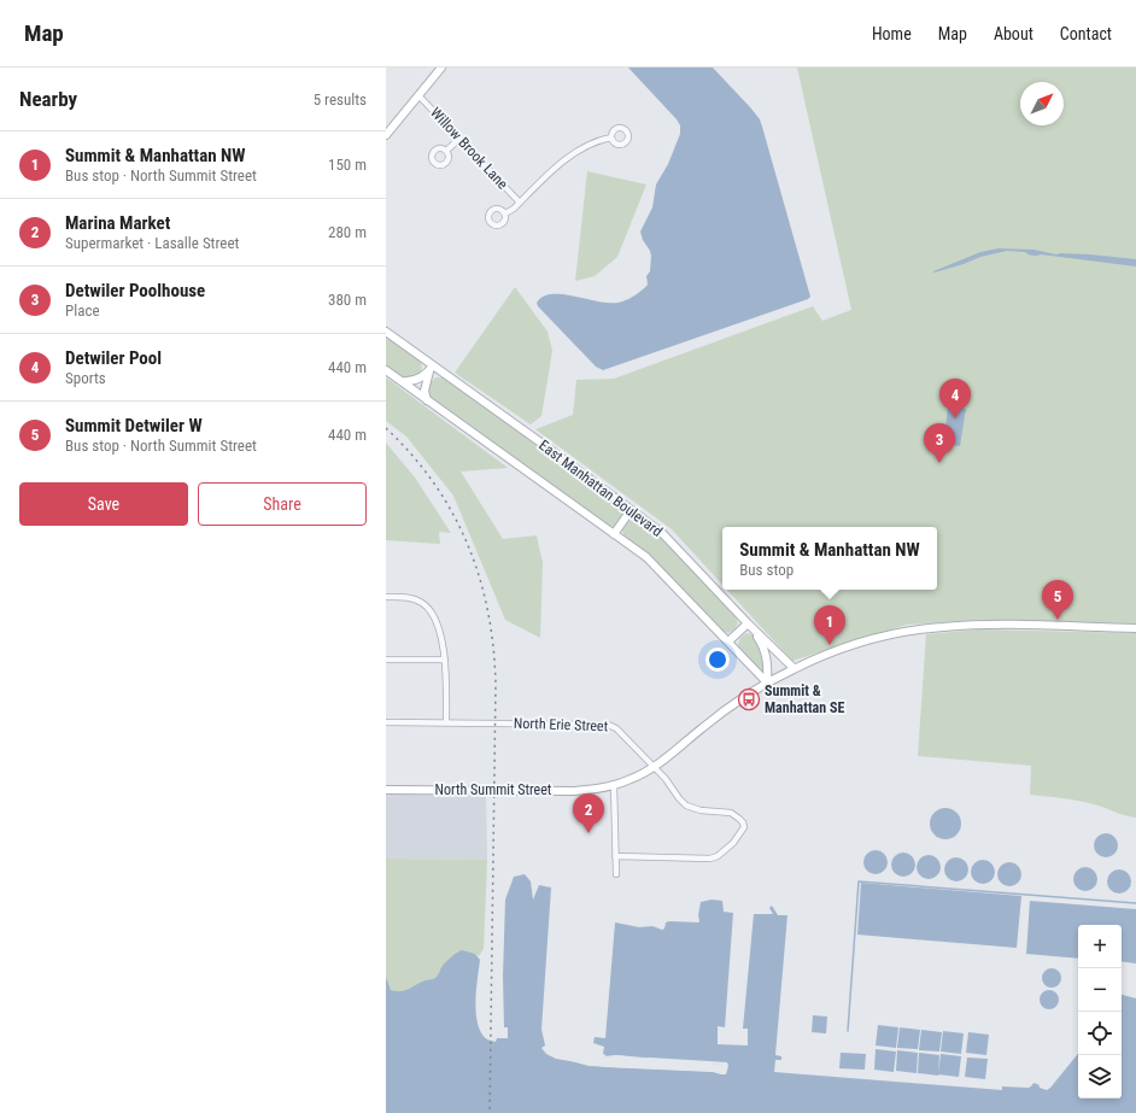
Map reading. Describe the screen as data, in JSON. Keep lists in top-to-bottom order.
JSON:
{
  "streets": {
    "street": [
      "Willow Brook Lane",
      "East Manhattan Boulevard",
      "North Erie Street",
      "North Summit Street"
    ]
  },
  "crossings": [
    ["East Manhattan Boulevard", "North Summit Street"],
    ["North Erie Street", "North Summit Street"]
  ],
  "places": {
    "bus stop": ["Summit & Manhattan SE"]
  },
  "north": "top right",
  "page": {
    "header": "Map",
    "nav": [
      "Home",
      "Map",
      "About",
      "Contact"
    ],
    "heading": ["Nearby", "5 results"],
    "list": [
      {
        "mark": "1",
        "name": "Summit & Manhattan NW",
        "note": "Bus stop · North Summit Street",
        "value": "150 m"
      },
      {
        "mark": "2",
        "name": "Marina Market",
        "note": "Supermarket · Lasalle Street",
        "value": "280 m"
      },
      {
        "mark": "3",
        "name": "Detwiler Poolhouse",
        "note": "Place",
        "value": "380 m"
      },
      {
        "mark": "4",
        "name": "Detwiler Pool",
        "note": "Sports",
        "value": "440 m"
      },
      {
        "mark": "5",
        "name": "Summit Detwiler W",
        "note": "Bus stop · North Summit Street",
        "value": "440 m"
      }
    ],
    "pins": [
      "4",
      "3",
      "5",
      "1",
      "2"
    ],
    "buttons": ["Save", "Share"],
    "popup": ["Summit & Manhattan NW", "Bus stop"],
    "map_buttons": ["+", "−"]
  }
}
